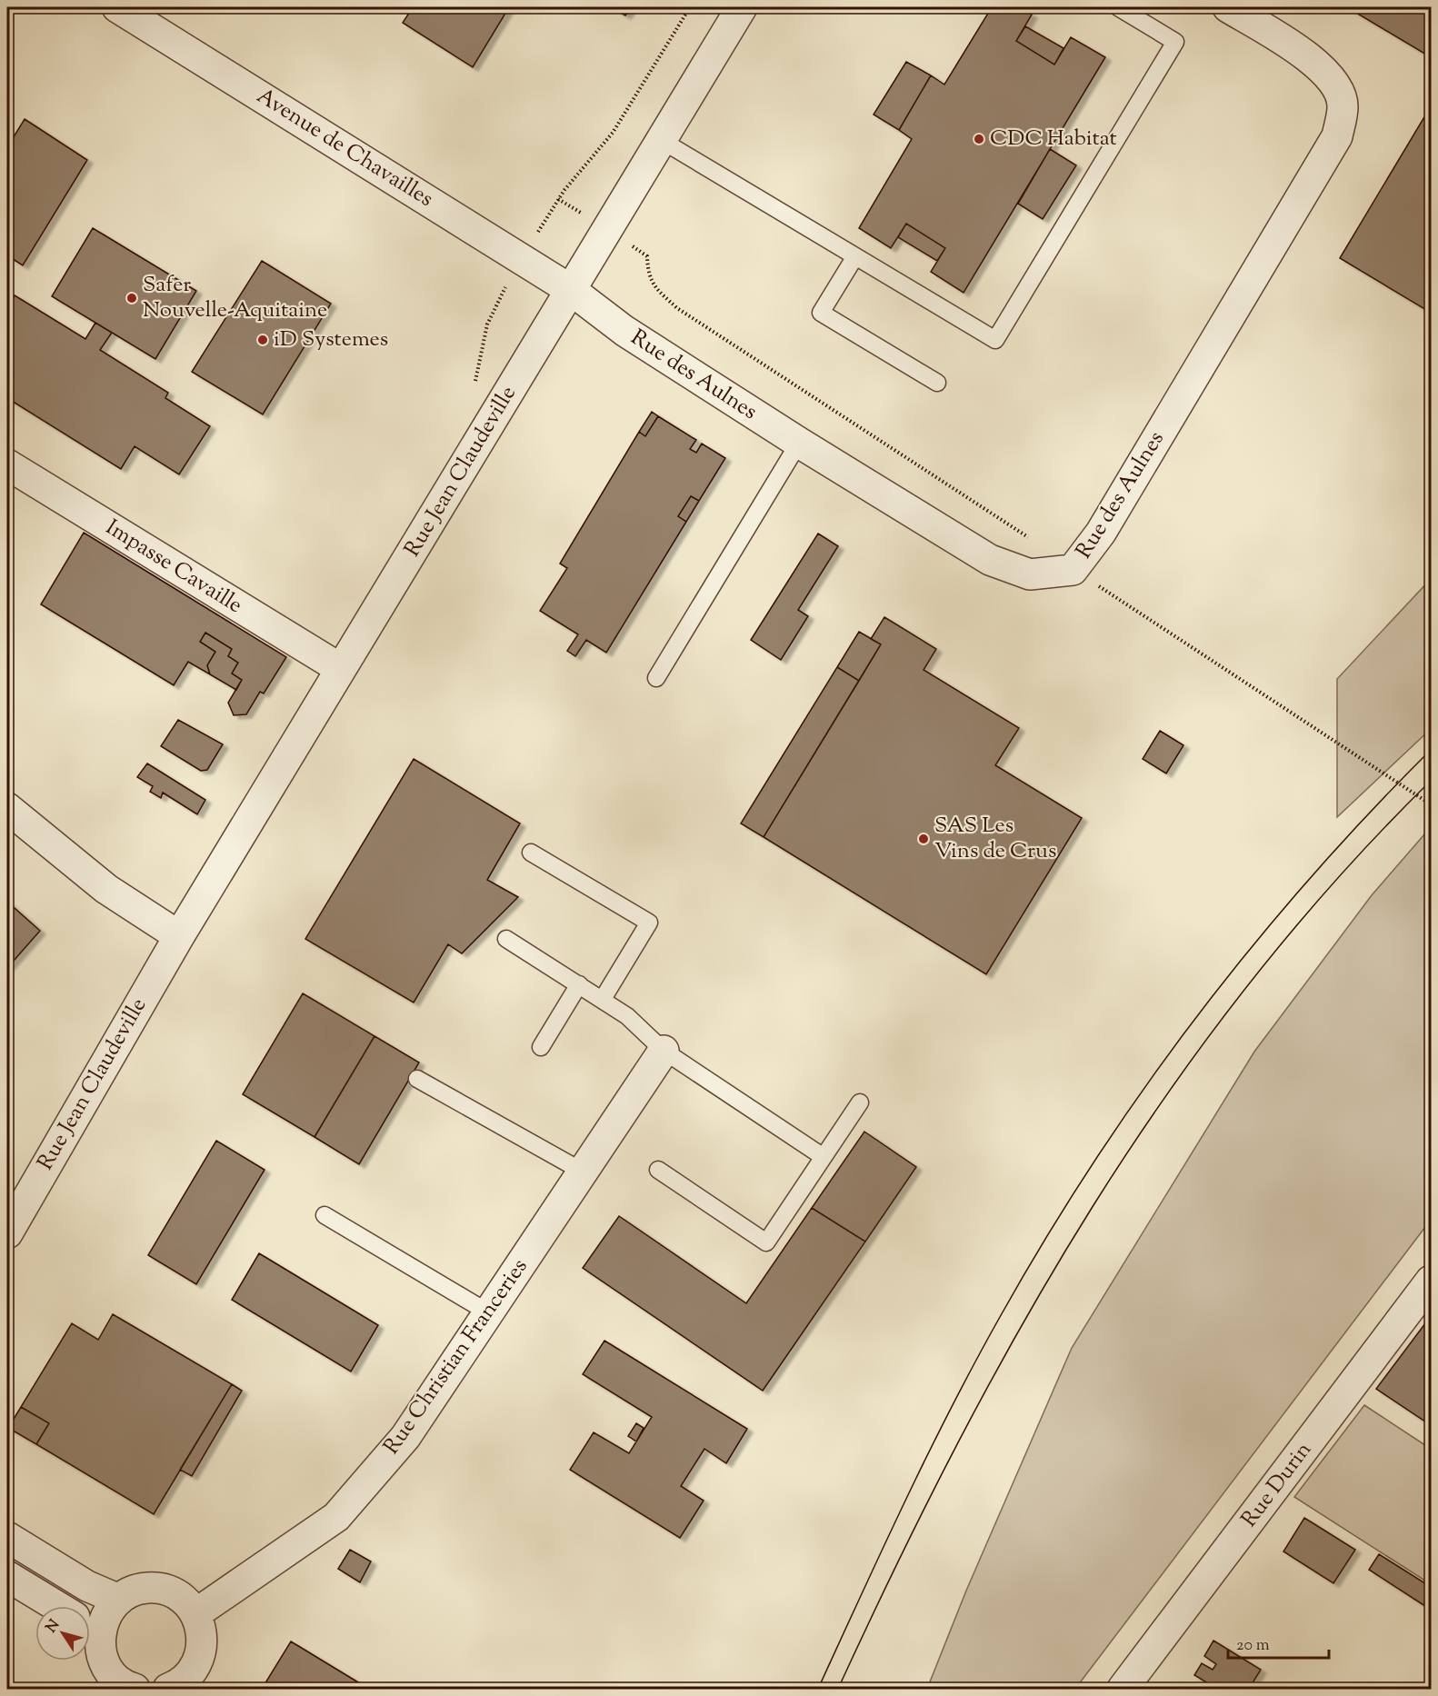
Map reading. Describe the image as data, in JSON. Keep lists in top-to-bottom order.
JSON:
{
  "streets": {
    "street": [
      "Avenue de Chavailles",
      "Rue des Aulnes",
      "Rue Jean Claudeville",
      "Impasse Cavaille",
      "Rue Christian Franceries",
      "Rue Durin"
    ]
  },
  "crossings": [
    ["Avenue de Chavailles", "Rue des Aulnes"],
    ["Avenue de Chavailles", "Rue Jean Claudeville"],
    ["Rue des Aulnes", "Rue Jean Claudeville"],
    ["Rue Jean Claudeville", "Impasse Cavaille"]
  ],
  "places": [
    "CDC Habitat",
    "Safer Nouvelle-Aquitaine",
    "iD Systemes",
    "SAS Les Vins de Crus"
  ],
  "scale_bar": "20 m",
  "north": "top left"
}
